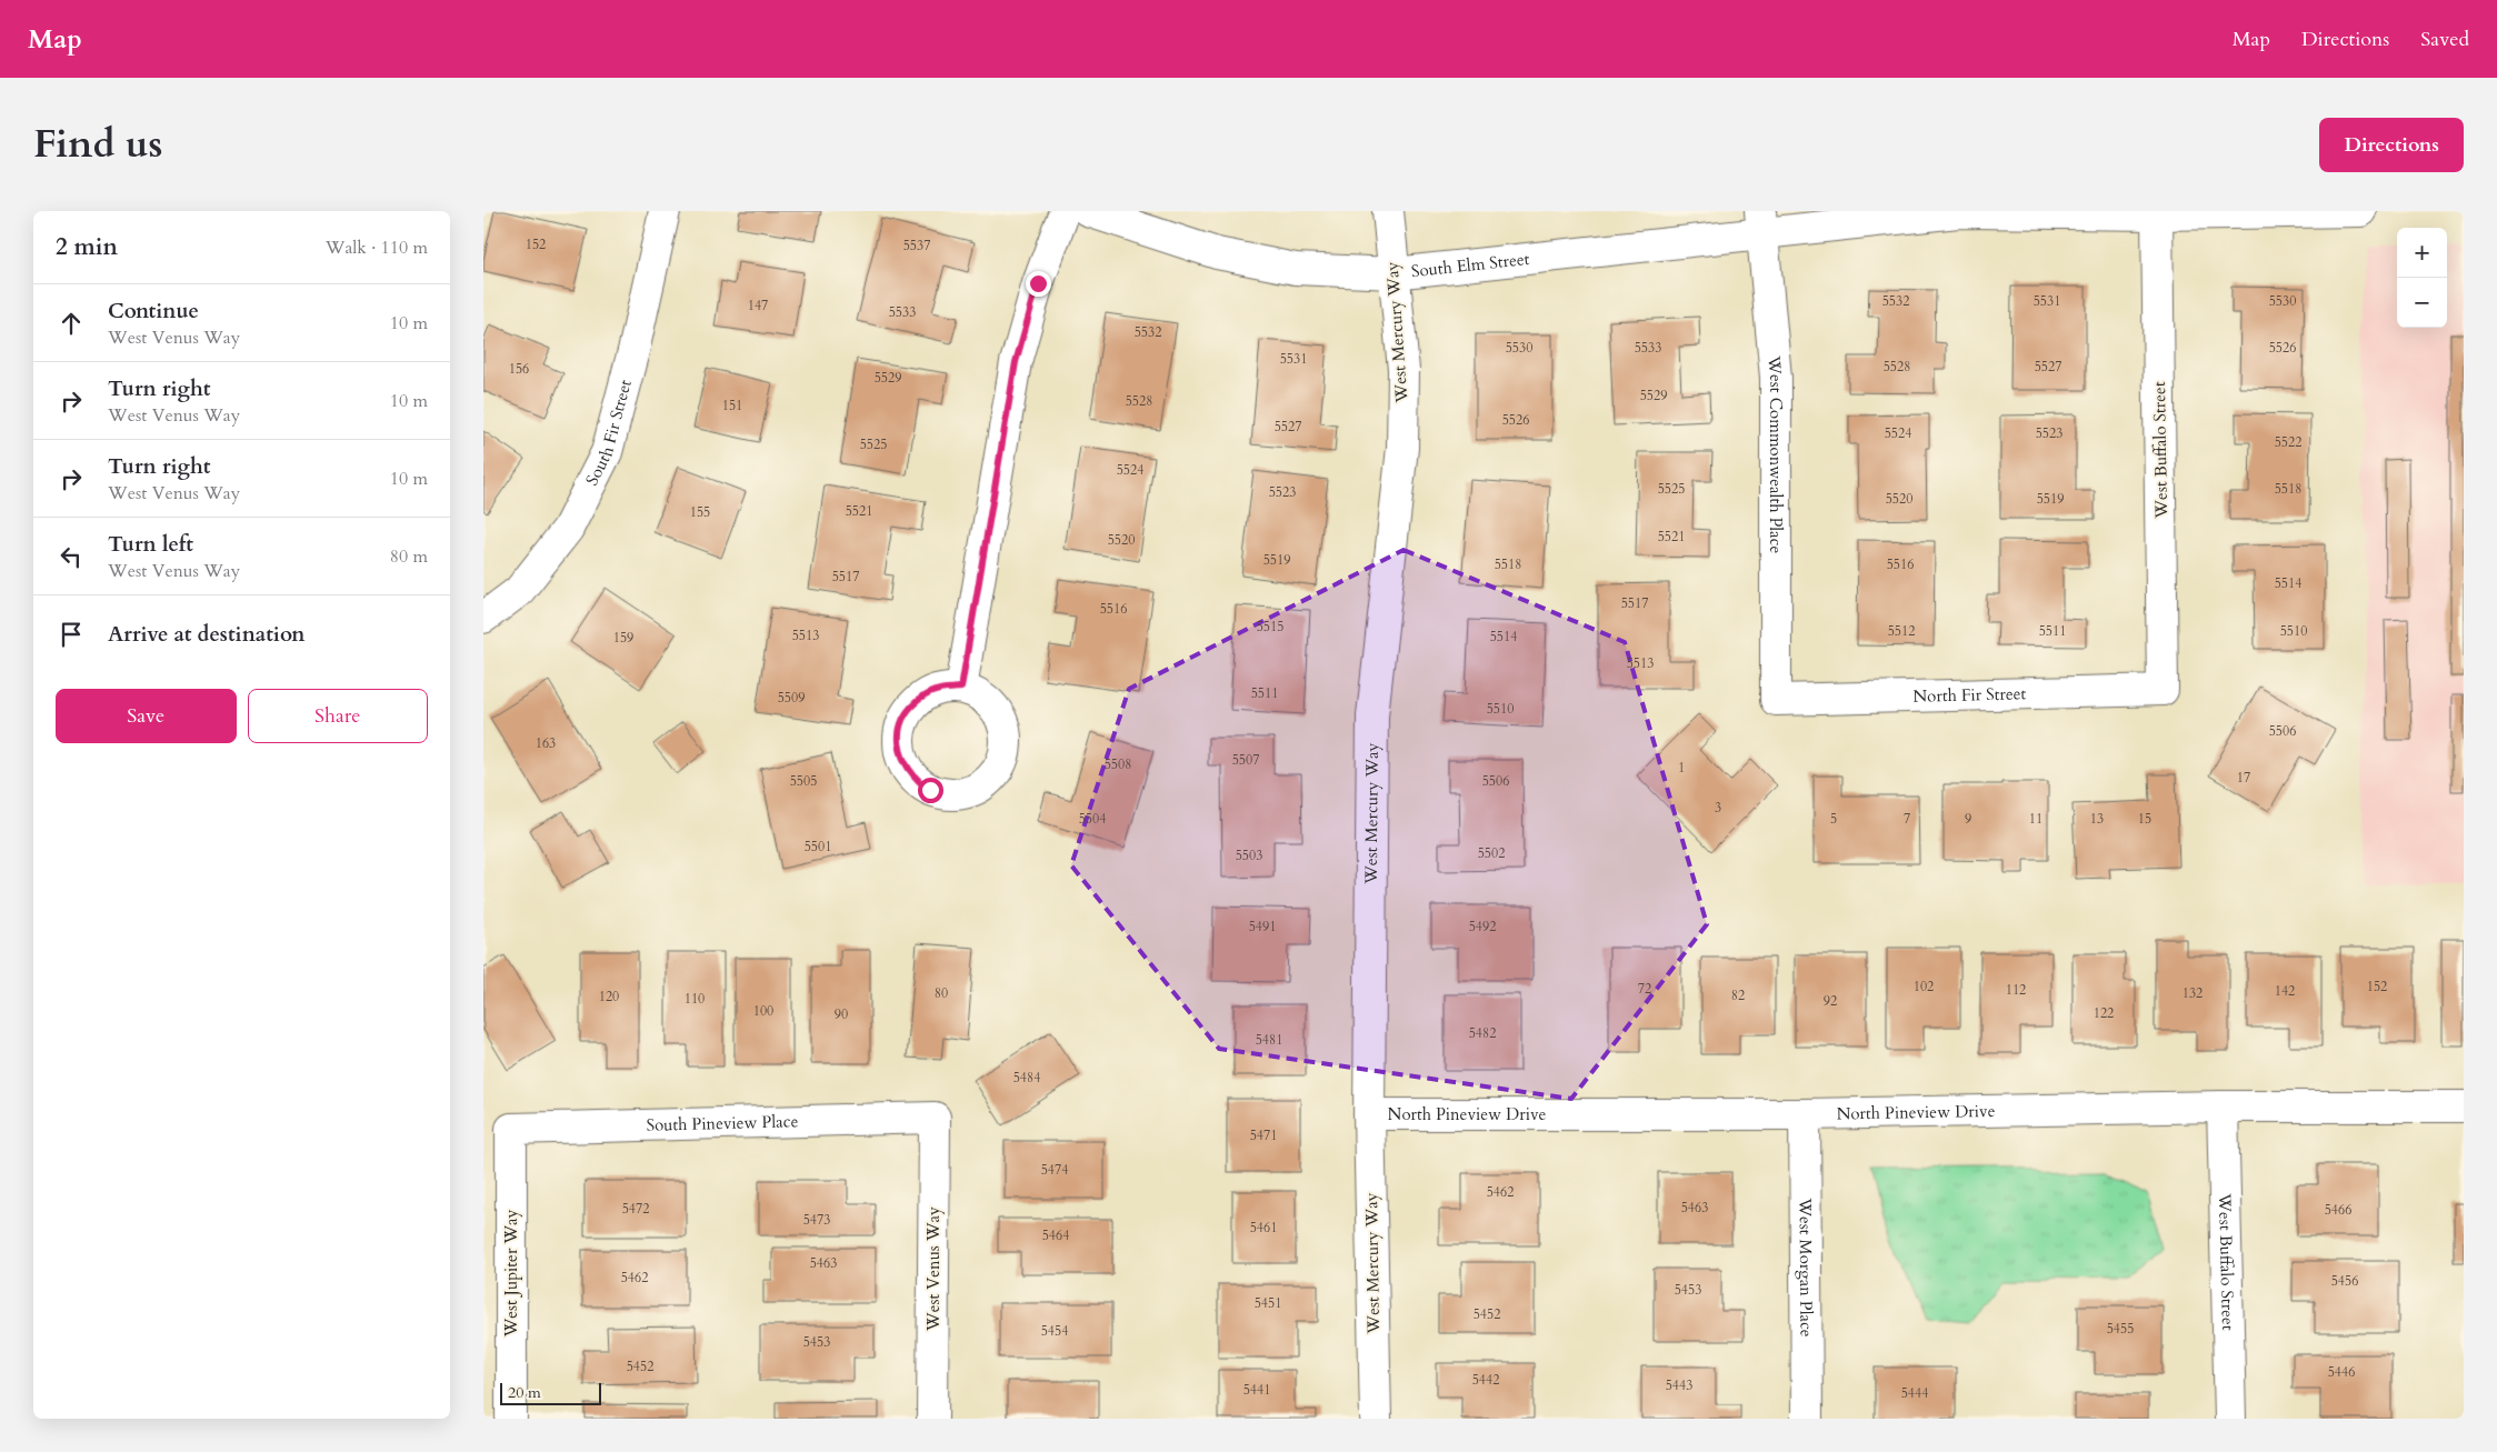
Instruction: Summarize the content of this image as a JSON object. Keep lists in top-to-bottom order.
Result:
{
  "streets": {
    "street": [
      "South Elm Street",
      "West Mercury Way",
      "South Fir Street",
      "West Buffalo Street",
      "West Commonwealth Place",
      "North Fir Street",
      "North Pineview Drive",
      "South Pineview Place",
      "West Morgan Place",
      "West Venus Way",
      "West Jupiter Way"
    ]
  },
  "crossings": [
    ["South Elm Street", "West Mercury Way"],
    ["South Elm Street", "West Buffalo Street"],
    ["South Elm Street", "West Commonwealth Place"],
    ["West Mercury Way", "North Pineview Drive"],
    ["West Buffalo Street", "North Fir Street"],
    ["West Buffalo Street", "North Pineview Drive"],
    ["West Commonwealth Place", "North Fir Street"],
    ["North Pineview Drive", "West Morgan Place"],
    ["South Pineview Place", "West Venus Way"],
    ["South Pineview Place", "West Jupiter Way"]
  ],
  "house_numbers": [
    "152",
    "5537",
    "5532",
    "5531",
    "5530",
    "147",
    "5533",
    "5532",
    "5530",
    "5533",
    "5526",
    "5531",
    "5528",
    "5527",
    "156",
    "5529",
    "5529",
    "5528",
    "151",
    "5526",
    "5527",
    "5524",
    "5523",
    "5522",
    "5525",
    "5524",
    "5525",
    "5518",
    "5523",
    "5520",
    "5519",
    "5521",
    "155",
    "5521",
    "5520",
    "5519",
    "5518",
    "5516",
    "5517",
    "5514",
    "5517",
    "5516",
    "5515",
    "5512",
    "5511",
    "5510",
    "5513",
    "5514",
    "159",
    "5513",
    "5511",
    "5509",
    "5510",
    "5506",
    "163",
    "5507",
    "5508",
    "1",
    "17",
    "5505",
    "5506",
    "3",
    "5504",
    "5",
    "7",
    "9",
    "11",
    "13",
    "15",
    "5501",
    "5502",
    "5503",
    "5491",
    "5492",
    "102",
    "152",
    "72",
    "112",
    "142",
    "80",
    "132",
    "82",
    "120",
    "110",
    "92",
    "100",
    "122",
    "90",
    "5482",
    "5481",
    "5484",
    "5471",
    "5474",
    "5462",
    "5463",
    "5472",
    "5466",
    "5473",
    "5461",
    "5464",
    "5463",
    "5462",
    "5456",
    "5453",
    "5451",
    "5452",
    "5455",
    "5454",
    "5453",
    "5452",
    "5446",
    "5442",
    "5443",
    "5441",
    "5444"
  ],
  "scale_bar": "20 m",
  "page": {
    "header": "Map",
    "nav": ["Map", "Directions", "Saved"],
    "title": "Find us",
    "buttons": [
      "Directions",
      ["Save", "Share"]
    ],
    "heading": ["2 min", "Walk · 110 m"],
    "map_buttons": ["+", "−"],
    "list": [
      ["Continue", "West Venus Way", "10 m"],
      ["Turn right", "West Venus Way", "10 m"],
      ["Turn right", "West Venus Way", "10 m"],
      ["Turn left", "West Venus Way", "80 m"],
      "Arrive at destination"
    ],
    "scale": "20 m"
  }
}
